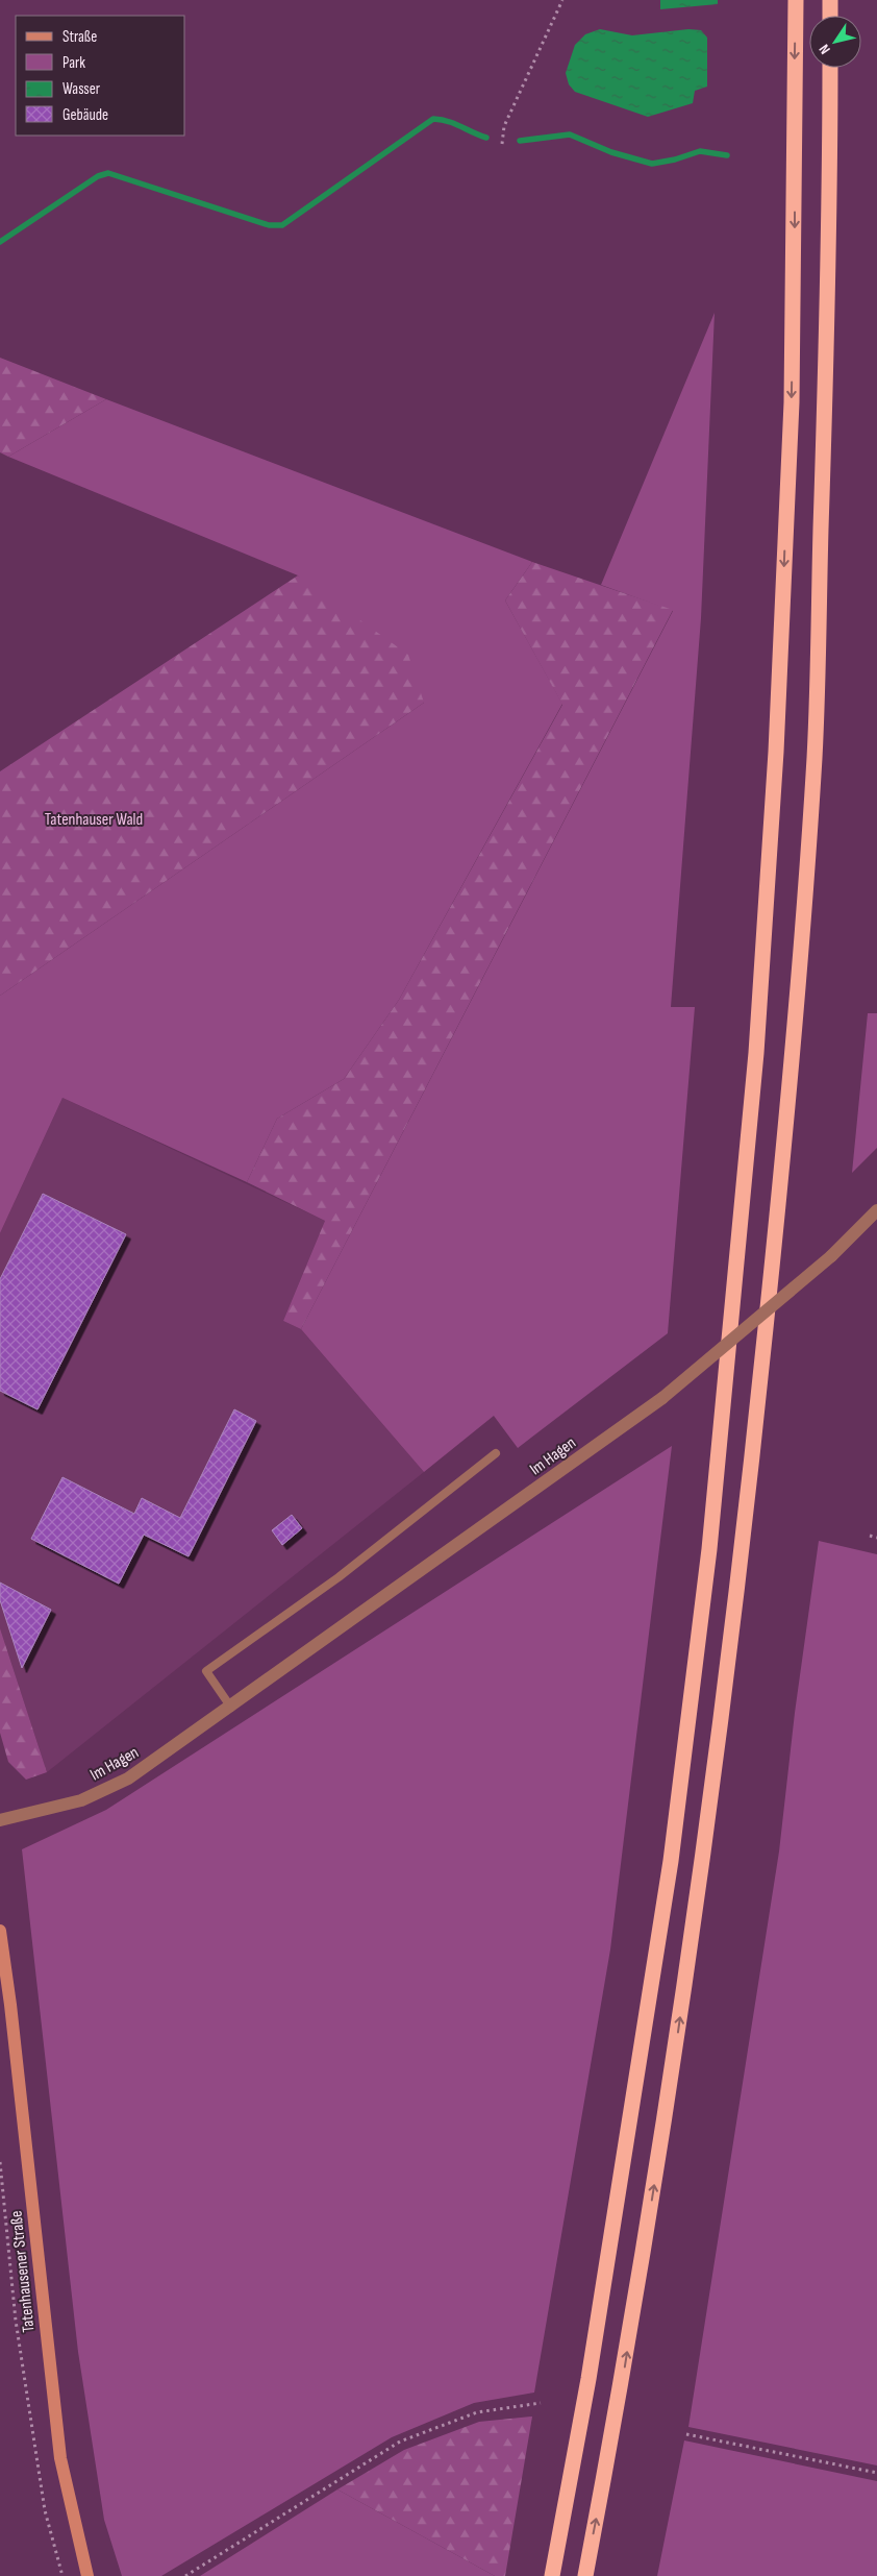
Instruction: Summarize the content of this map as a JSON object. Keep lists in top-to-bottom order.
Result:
{
  "streets": {
    "street": ["Im Hagen", "Tatenhausener Straße"]
  },
  "parks": ["Tatenhauser Wald"],
  "legend": [
    "Straße",
    "Park",
    "Wasser",
    "Gebäude"
  ],
  "north": "bottom left"
}
